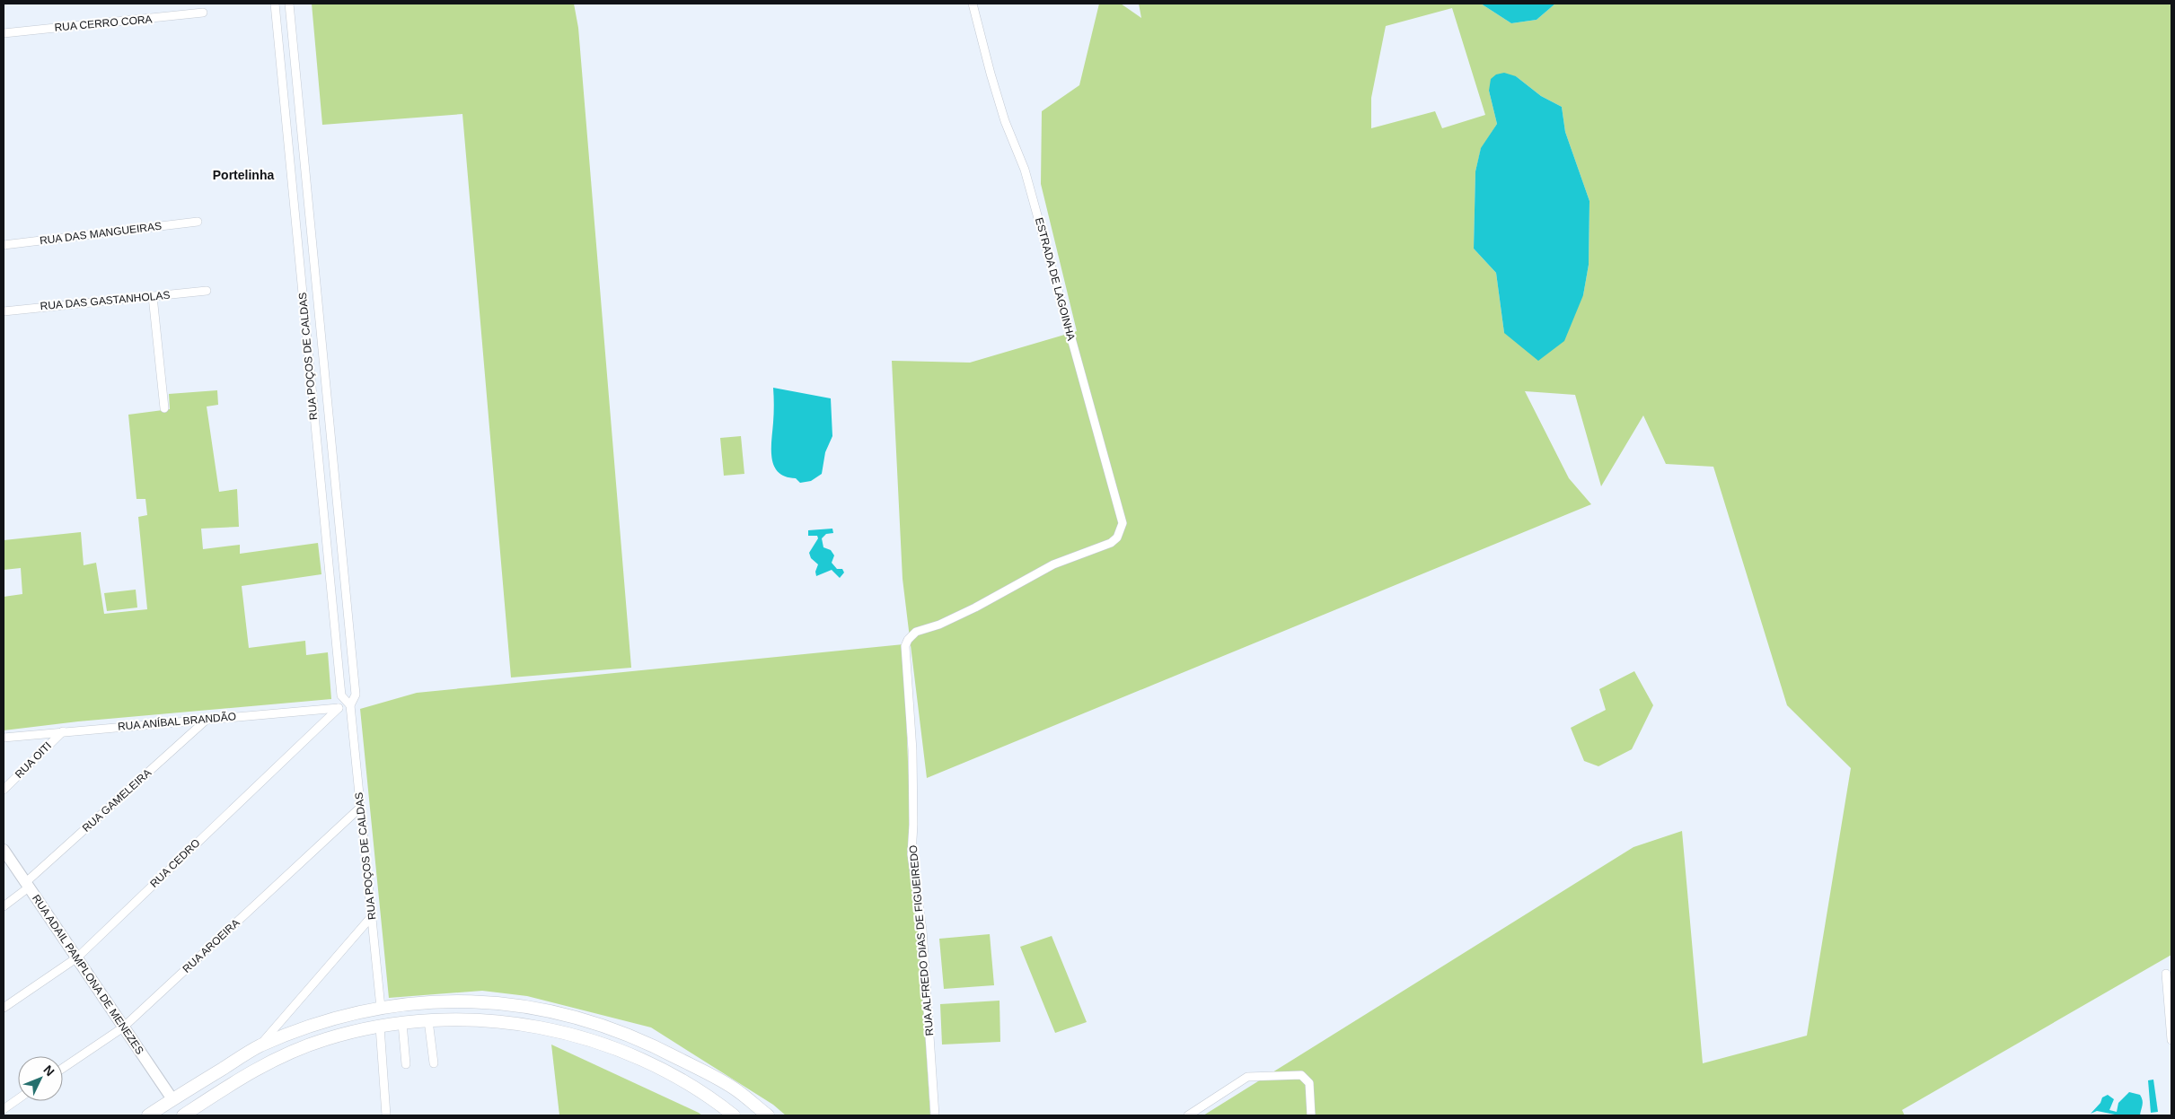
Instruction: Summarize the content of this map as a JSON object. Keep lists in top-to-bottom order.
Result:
{
  "streets": {
    "main road": ["RUA ADAIL PAMPLONA DE MENEZES"],
    "street": [
      "RUA CERRO CORA",
      "RUA DAS MANGUEIRAS",
      "ESTRADA DE LAGOINHA",
      "RUA DAS GASTANHOLAS",
      "RUA POÇOS DE CALDAS",
      "RUA ANÍBAL BRANDÃO",
      "RUA OITI",
      "RUA GAMELEIRA",
      "RUA CEDRO",
      "RUA ALFREDO DIAS DE FIGUEIREDO",
      "RUA AROEIRA"
    ]
  },
  "crossings": [
    ["ESTRADA DE LAGOINHA", "RUA ALFREDO DIAS DE FIGUEIREDO"],
    ["RUA POÇOS DE CALDAS", "RUA ANÍBAL BRANDÃO"],
    ["RUA POÇOS DE CALDAS", "RUA AROEIRA"],
    ["RUA ANÍBAL BRANDÃO", "RUA OITI"],
    ["RUA ANÍBAL BRANDÃO", "RUA GAMELEIRA"],
    ["RUA ANÍBAL BRANDÃO", "RUA CEDRO"],
    ["RUA GAMELEIRA", "RUA ADAIL PAMPLONA DE MENEZES"],
    ["RUA CEDRO", "RUA ADAIL PAMPLONA DE MENEZES"],
    ["RUA AROEIRA", "RUA ADAIL PAMPLONA DE MENEZES"]
  ],
  "districts": ["Portelinha"],
  "north": "top right"
}
